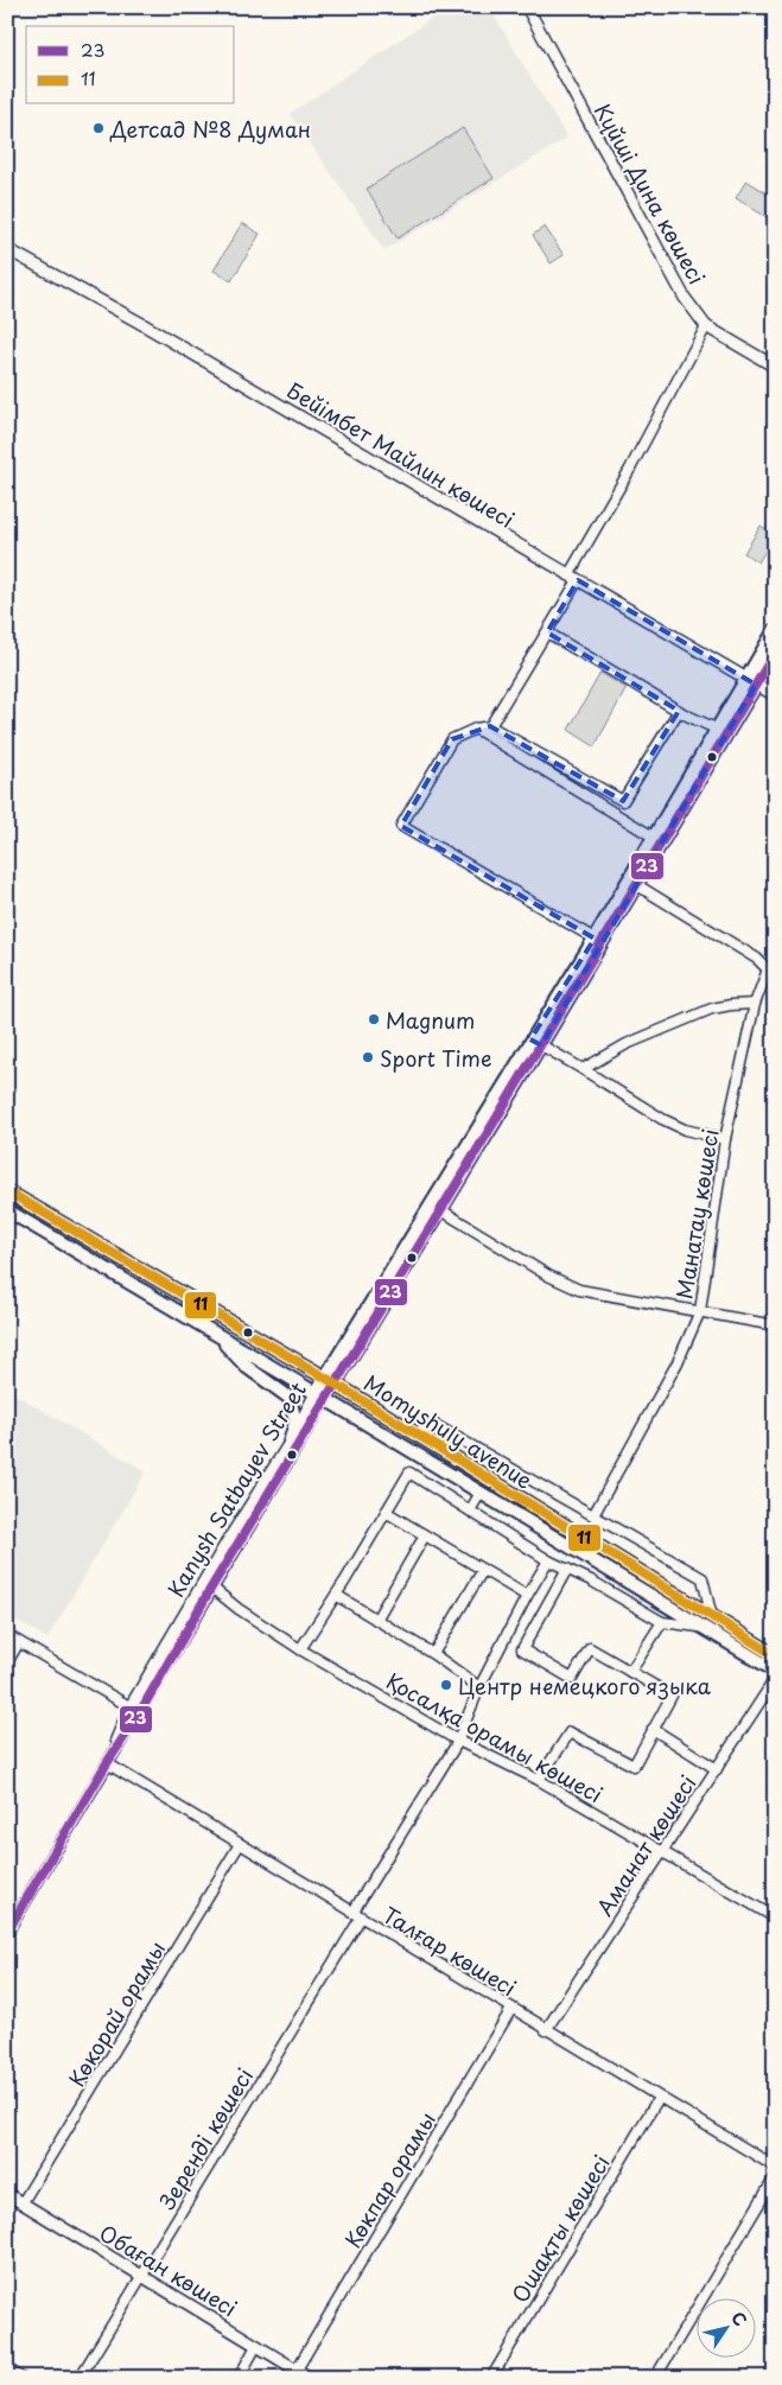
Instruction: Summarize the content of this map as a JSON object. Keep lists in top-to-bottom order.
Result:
{
  "streets": {
    "main road": ["Momyshuly avenue", "Kanysh Satbayev Street"],
    "street": [
      "Күйші Дина көшесі",
      "Бейімбет Майлин көшесі",
      "Манатау көшесі",
      "Қосалқа орамы көшесі",
      "Аманат көшесі",
      "Талғар көшесі",
      "Көкорай орамы",
      "Зеренді көшесі",
      "Көкпар орамы",
      "Ошақты көшесі",
      "Обаған көшесі"
    ]
  },
  "crossings": [
    ["Бейімбет Майлин көшесі", "Kanysh Satbayev Street"],
    ["Momyshuly avenue", "Kanysh Satbayev Street"],
    ["Kanysh Satbayev Street", "Қосалқа орамы көшесі"],
    ["Kanysh Satbayev Street", "Талғар көшесі"],
    ["Қосалқа орамы көшесі", "Аманат көшесі"],
    ["Қосалқа орамы көшесі", "Зеренді көшесі"],
    ["Аманат көшесі", "Талғар көшесі"],
    ["Талғар көшесі", "Көкорай орамы"],
    ["Талғар көшесі", "Зеренді көшесі"],
    ["Талғар көшесі", "Көкпар орамы"],
    ["Талғар көшесі", "Ошақты көшесі"],
    ["Көкорай орамы", "Обаған көшесі"],
    ["Зеренді көшесі", "Обаған көшесі"],
    ["Көкпар орамы", "Обаған көшесі"]
  ],
  "places": [
    "Детсад №8 Думан",
    "Magnum",
    "Sport Time",
    "Центр немецкого языка"
  ],
  "lines": ["transit line 23", "transit line 11"],
  "legend": ["23", "11"],
  "north": "top right"
}
